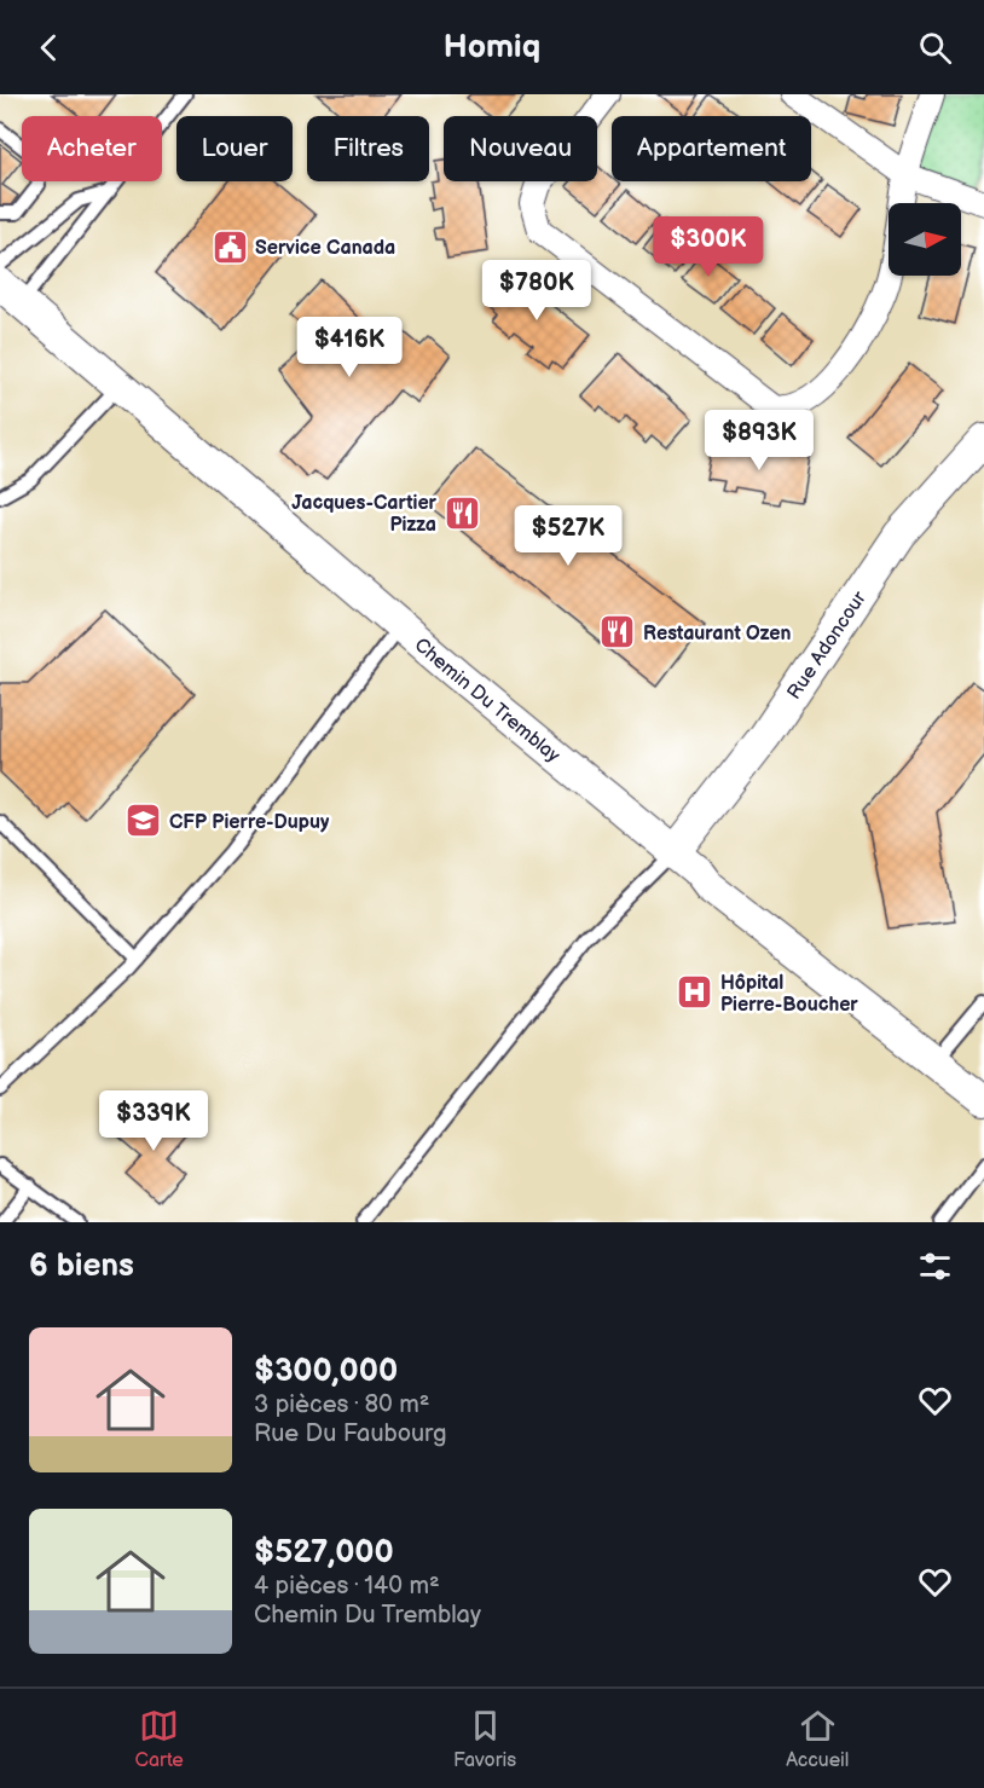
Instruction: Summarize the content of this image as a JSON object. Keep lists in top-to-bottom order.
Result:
{
  "streets": {
    "street": ["Rue Adoncour", "Chemin Du Tremblay"]
  },
  "crossings": [
    ["Rue Adoncour", "Chemin Du Tremblay"]
  ],
  "places": {
    "public building": ["Service Canada"],
    "restaurant": ["Jacques-Cartier Pizza", "Restaurant Ozen"],
    "school or university": ["CFP Pierre-Dupuy"],
    "hospital": ["Hôpital Pierre-Boucher"]
  },
  "north": "right",
  "page": {
    "header": "Homiq",
    "chip": [
      "Acheter",
      "Louer",
      "Filtres",
      "Nouveau",
      "Appartement"
    ],
    "price": [
      "$300K",
      "$780K",
      "$416K",
      "$893K",
      "$527K",
      "$339K"
    ],
    "heading": "6 biens",
    "list": [
      {
        "name": "$300,000",
        "note": "3 pièces · 80 m² · Rue Du Faubourg"
      },
      {
        "name": "$527,000",
        "note": "4 pièces · 140 m² · Chemin Du Tremblay"
      }
    ],
    "tabs": ["Carte", "Favoris", "Accueil"]
  }
}
